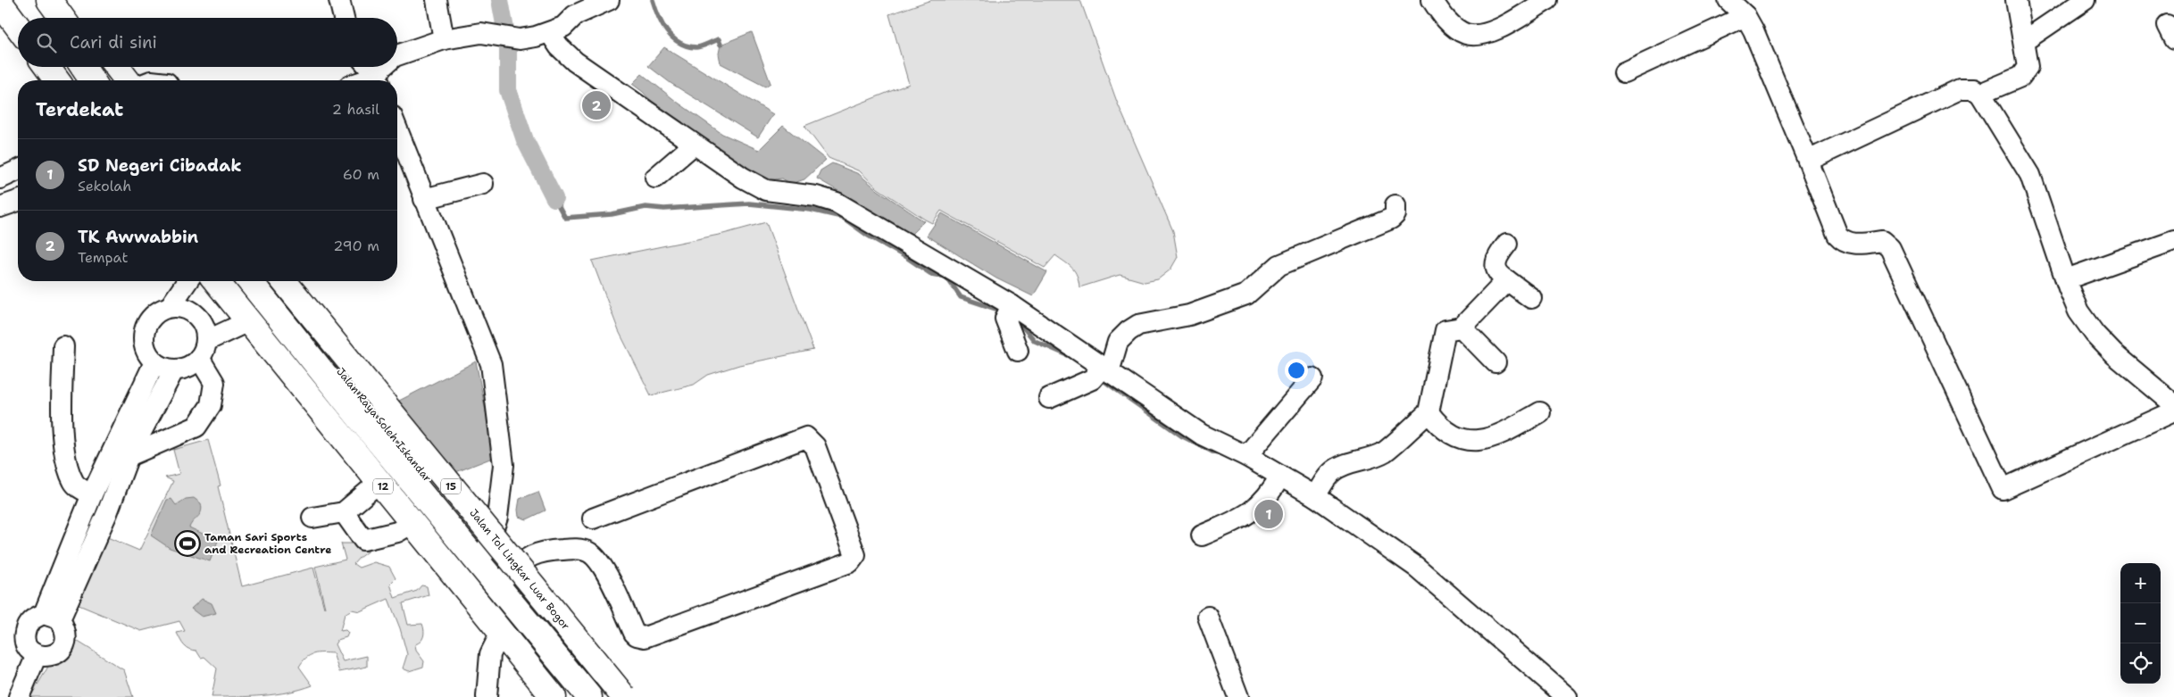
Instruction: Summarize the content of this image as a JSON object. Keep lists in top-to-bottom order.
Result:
{
  "streets": {
    "highway": [
      "Jalan Raya Soleh Iskandar",
      "12",
      "15",
      "Jalan Tol Lingkar Luar Bogor"
    ]
  },
  "places": {
    "sports": ["Taman Sari Sports and Recreation Centre"]
  },
  "page": {
    "search": "Cari di sini",
    "heading": ["Terdekat", "2 hasil"],
    "pins": ["2", "1"],
    "list": [
      {
        "mark": "1",
        "name": "SD Negeri Cibadak",
        "note": "Sekolah",
        "value": "60 m"
      },
      {
        "mark": "2",
        "name": "TK Awwabbin",
        "note": "Tempat",
        "value": "290 m"
      }
    ],
    "map_buttons": ["+", "−"]
  }
}
